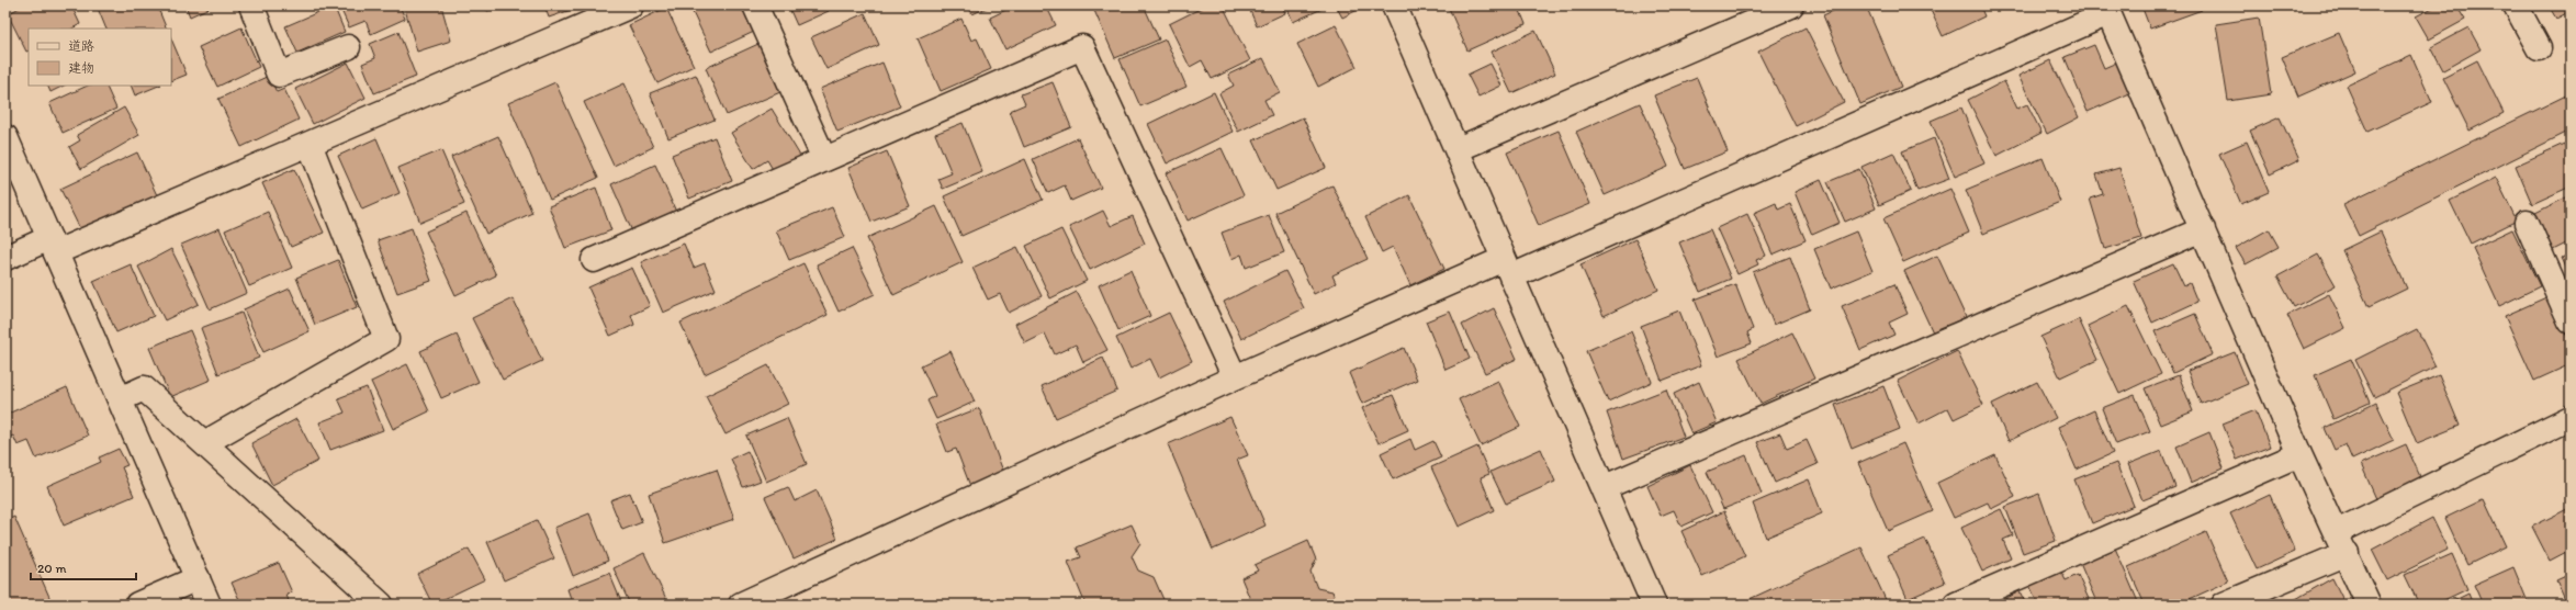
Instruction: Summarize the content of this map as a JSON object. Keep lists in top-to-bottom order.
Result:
{
  "legend": ["道路", "建物"],
  "scale_bar": "20 m"
}
